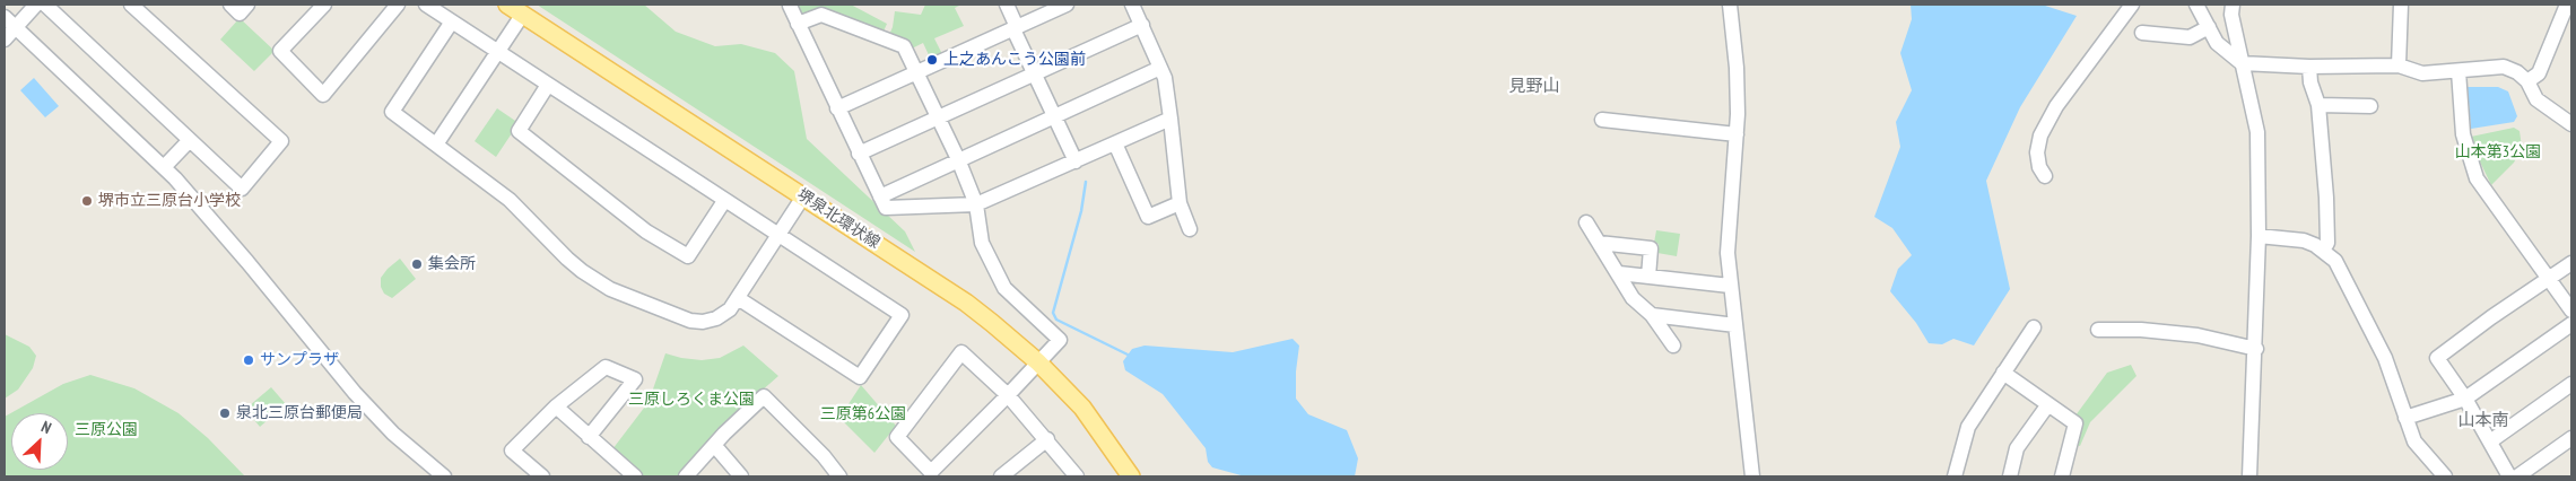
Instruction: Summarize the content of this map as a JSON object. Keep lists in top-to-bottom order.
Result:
{
  "streets": {
    "main road": ["堺泉北環状線"]
  },
  "districts": ["見野山", "山本南"],
  "parks": [
    "山本第3公園",
    "三原しろくま公園",
    "三原第6公園",
    "三原公園"
  ],
  "places": [
    "上之あんこう公園前",
    "堺市立三原台小学校",
    "集会所",
    "サンプラザ",
    "泉北三原台郵便局"
  ],
  "north": "top right"
}
